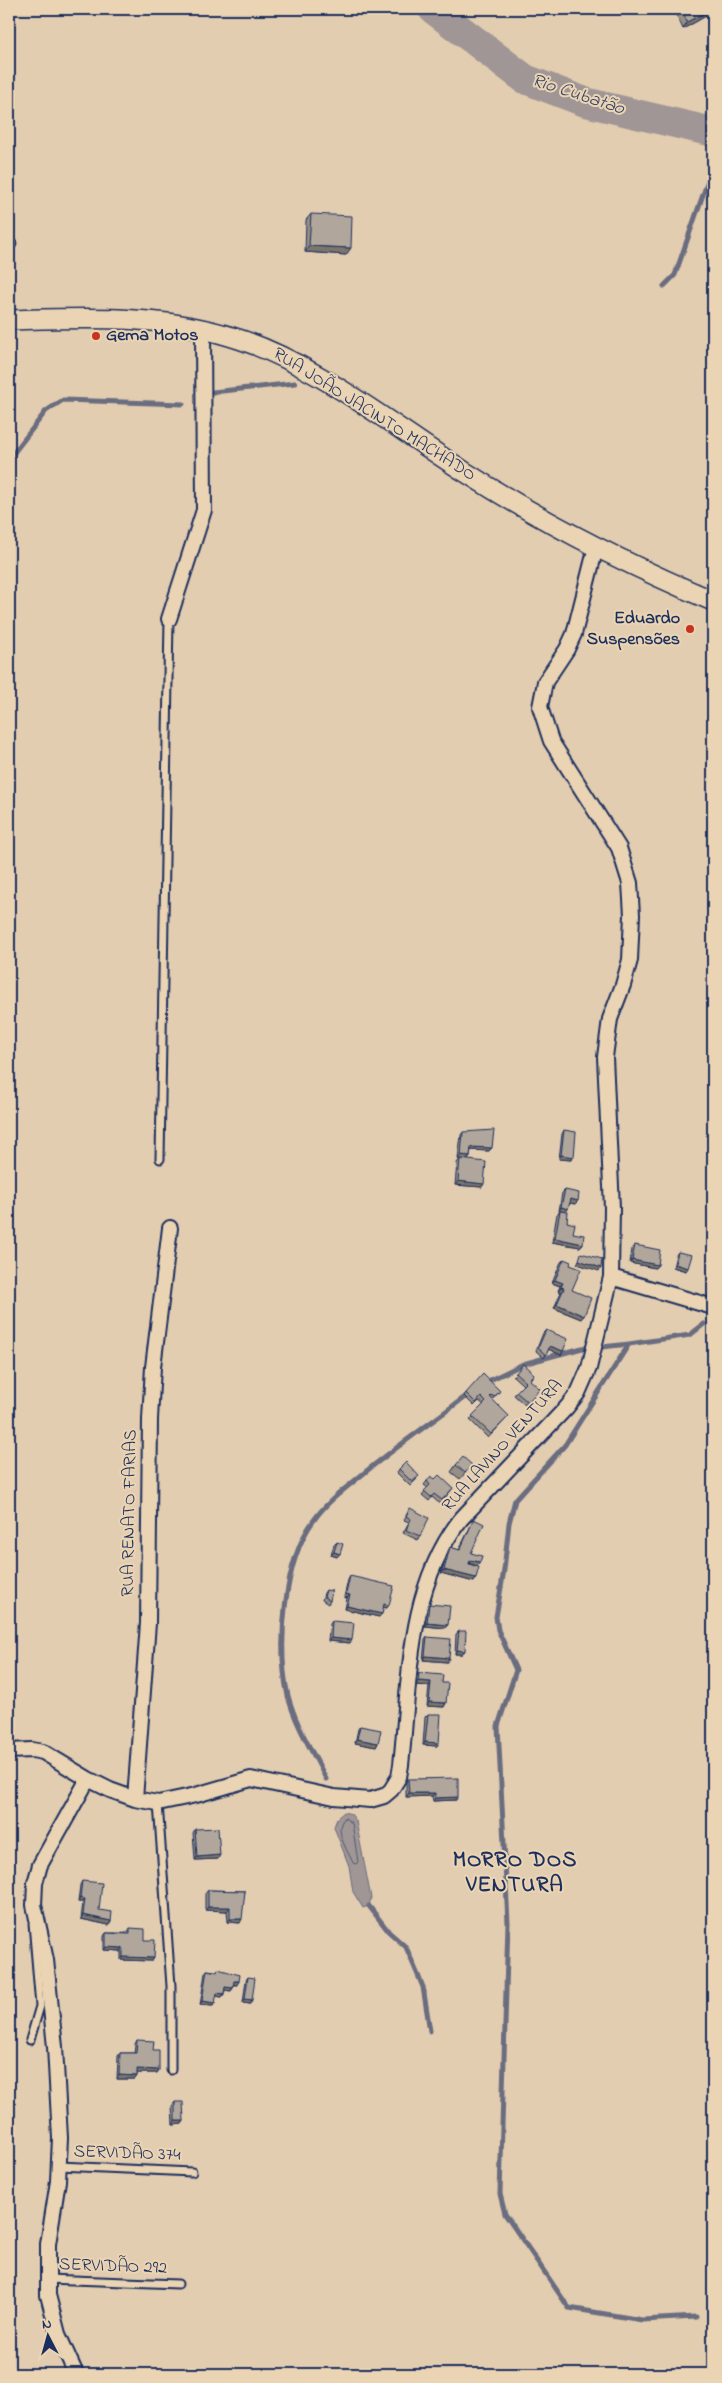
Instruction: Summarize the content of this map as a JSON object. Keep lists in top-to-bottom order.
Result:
{
  "streets": {
    "main road": ["RUA JOÃO JACINTO MACHADO"],
    "street": ["RUA LAVINO VENTURA", "RUA RENATO FARIAS"],
    "lane": ["SERVIDÃO 374", "SERVIDÃO 292"]
  },
  "crossings": [
    ["RUA JOÃO JACINTO MACHADO", "RUA LAVINO VENTURA"],
    ["RUA LAVINO VENTURA", "RUA RENATO FARIAS"]
  ],
  "districts": ["MORRO DOS VENTURA"],
  "water": ["Rio Cubatão"],
  "places": ["Gema Motos", "Eduardo Suspensões"],
  "north": "top"
}
